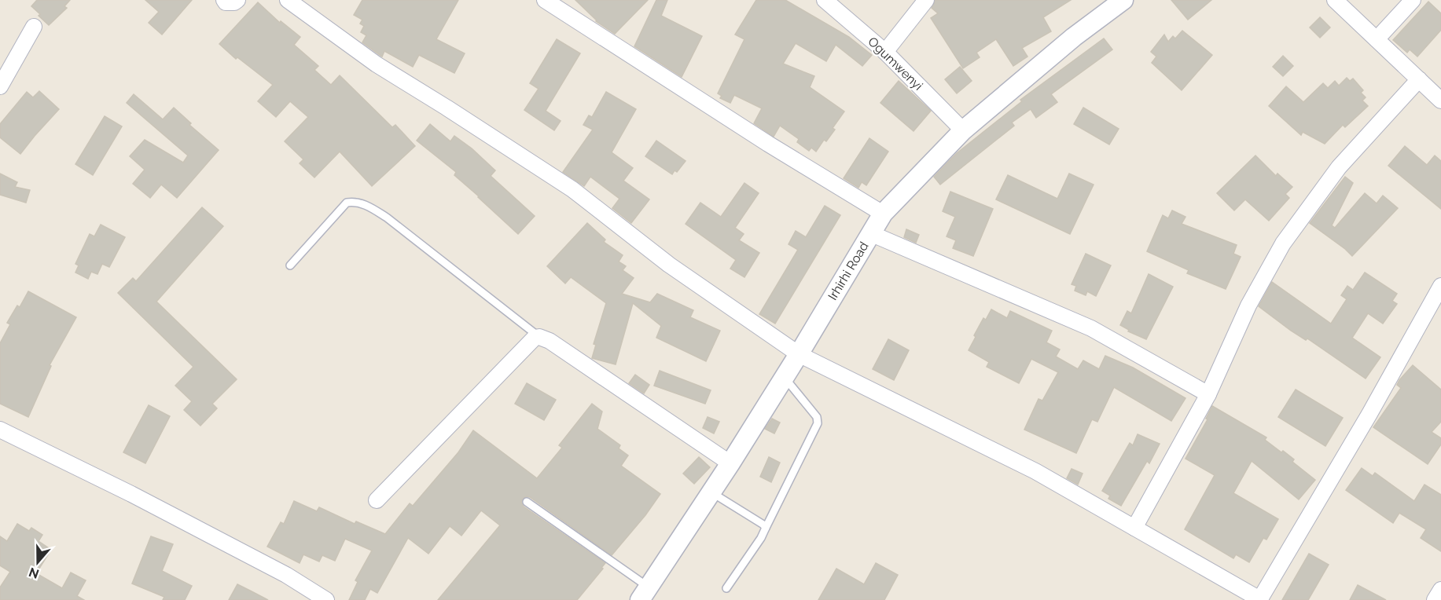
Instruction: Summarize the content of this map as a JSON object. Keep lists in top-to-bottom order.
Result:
{
  "streets": {
    "street": ["Ogumwenyi", "Irhirhi Road"]
  },
  "crossings": [
    ["Ogumwenyi", "Irhirhi Road"]
  ],
  "north": "bottom"
}
